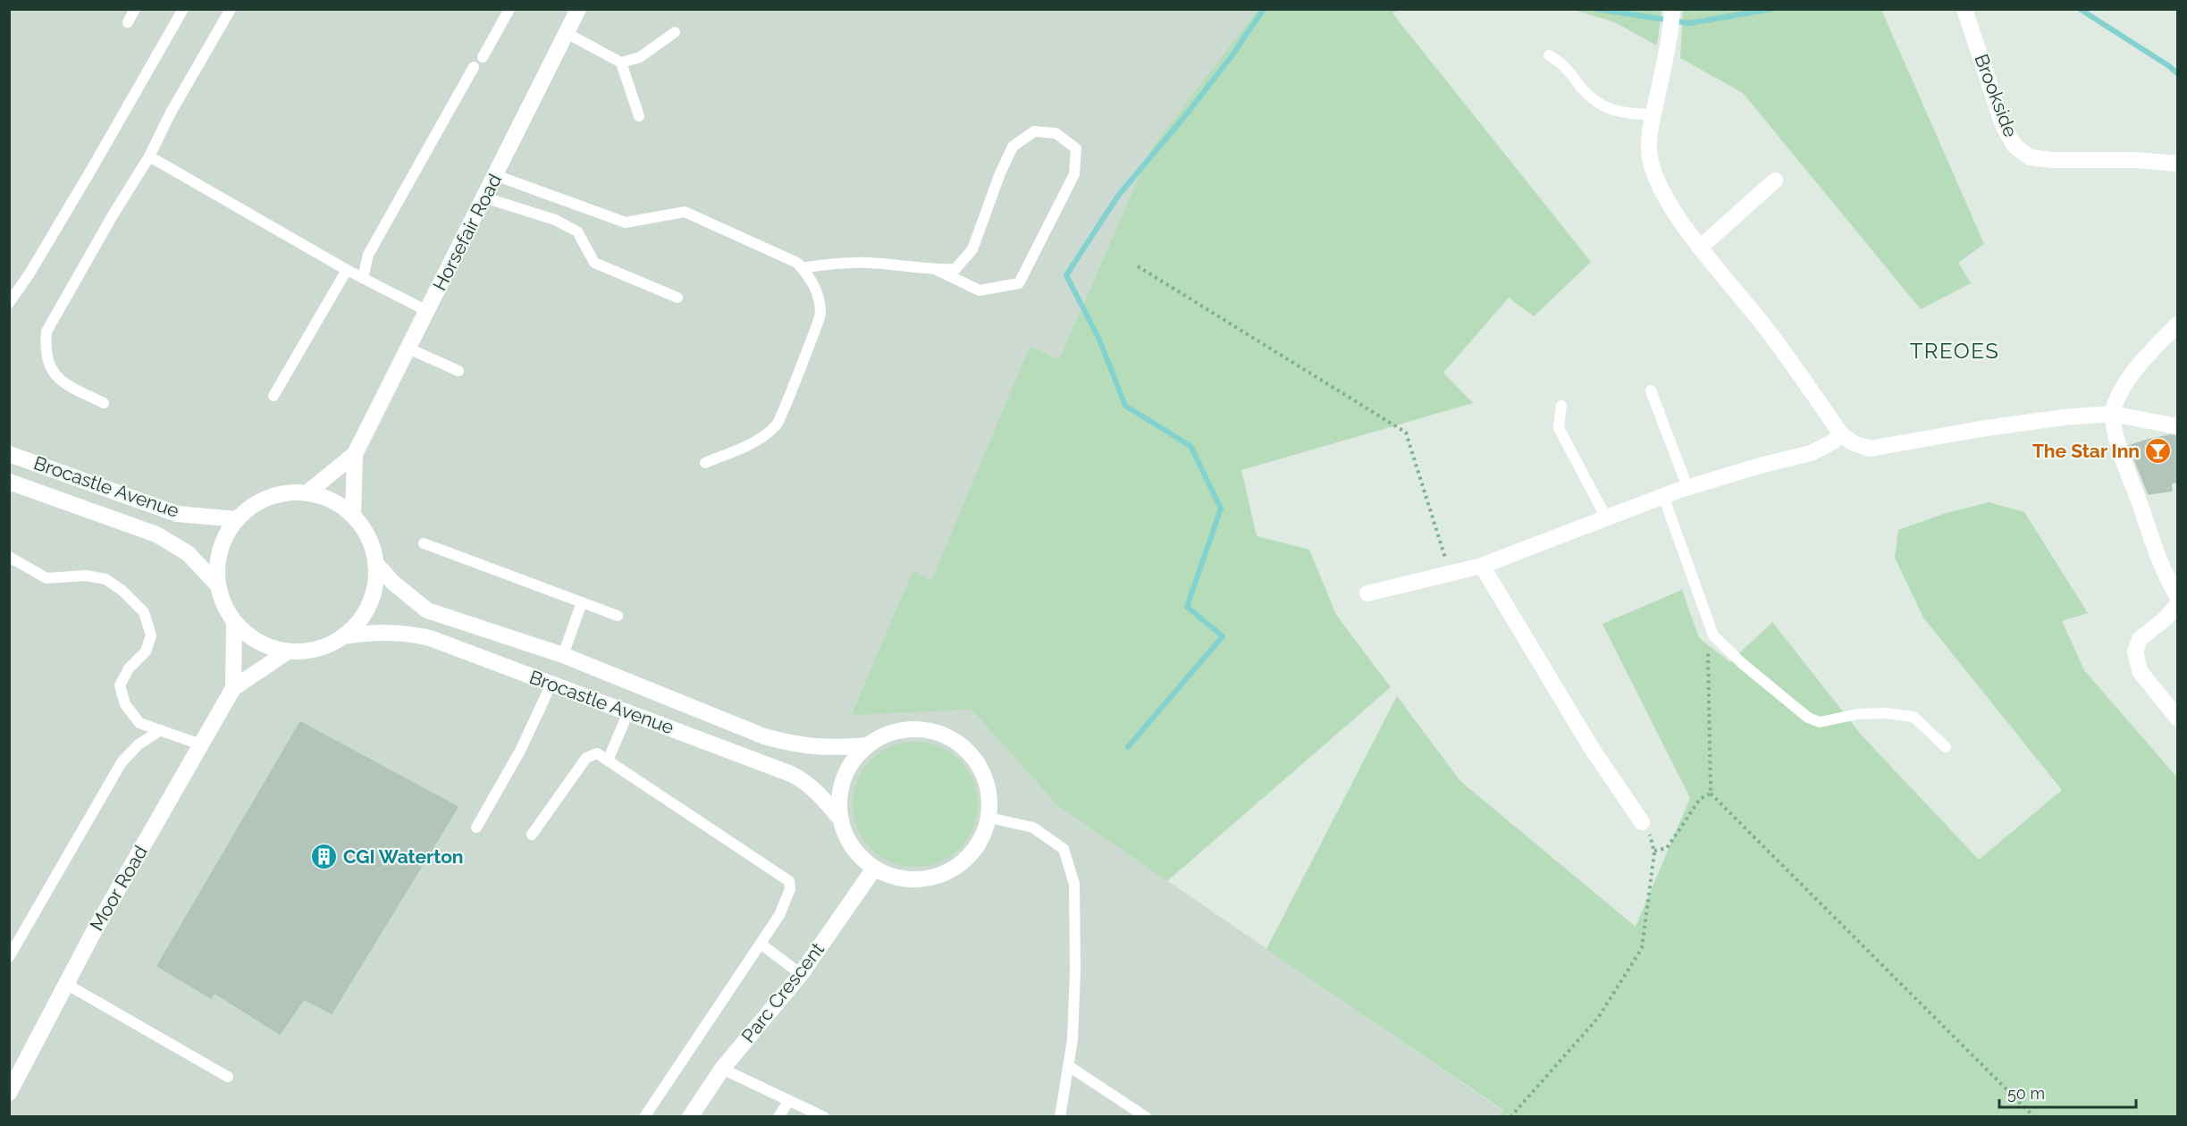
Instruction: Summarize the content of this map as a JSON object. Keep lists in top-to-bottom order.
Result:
{
  "streets": {
    "street": [
      "Brookside",
      "Horsefair Road",
      "Brocastle Avenue",
      "Moor Road",
      "Parc Crescent"
    ]
  },
  "crossings": [
    ["Horsefair Road", "Brocastle Avenue"],
    ["Horsefair Road", "Moor Road"],
    ["Brocastle Avenue", "Moor Road"],
    ["Brocastle Avenue", "Parc Crescent"]
  ],
  "districts": ["TREOES"],
  "places": {
    "bar": ["The Star Inn"],
    "building": ["CGI Waterton"]
  },
  "scale_bar": "50 m"
}
